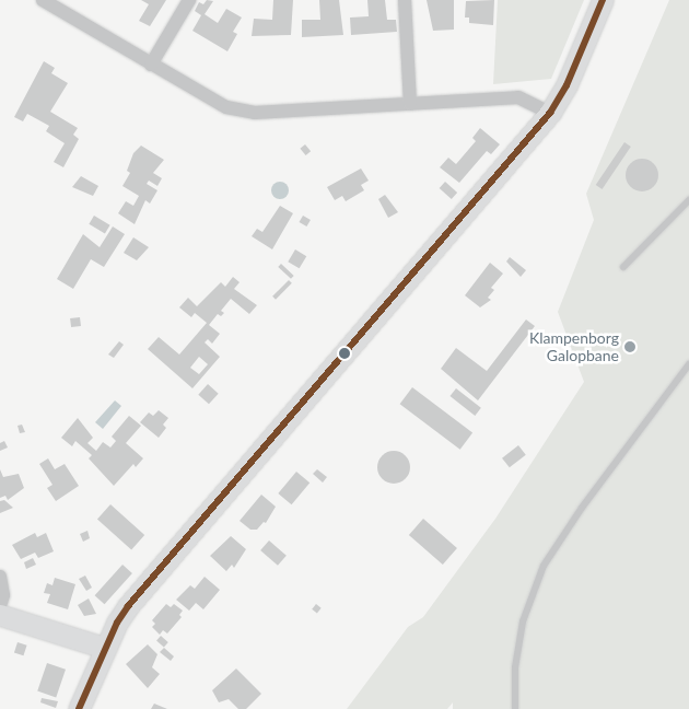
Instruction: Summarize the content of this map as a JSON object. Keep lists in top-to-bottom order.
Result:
{
  "places": ["Klampenborg Galopbane"]
}
